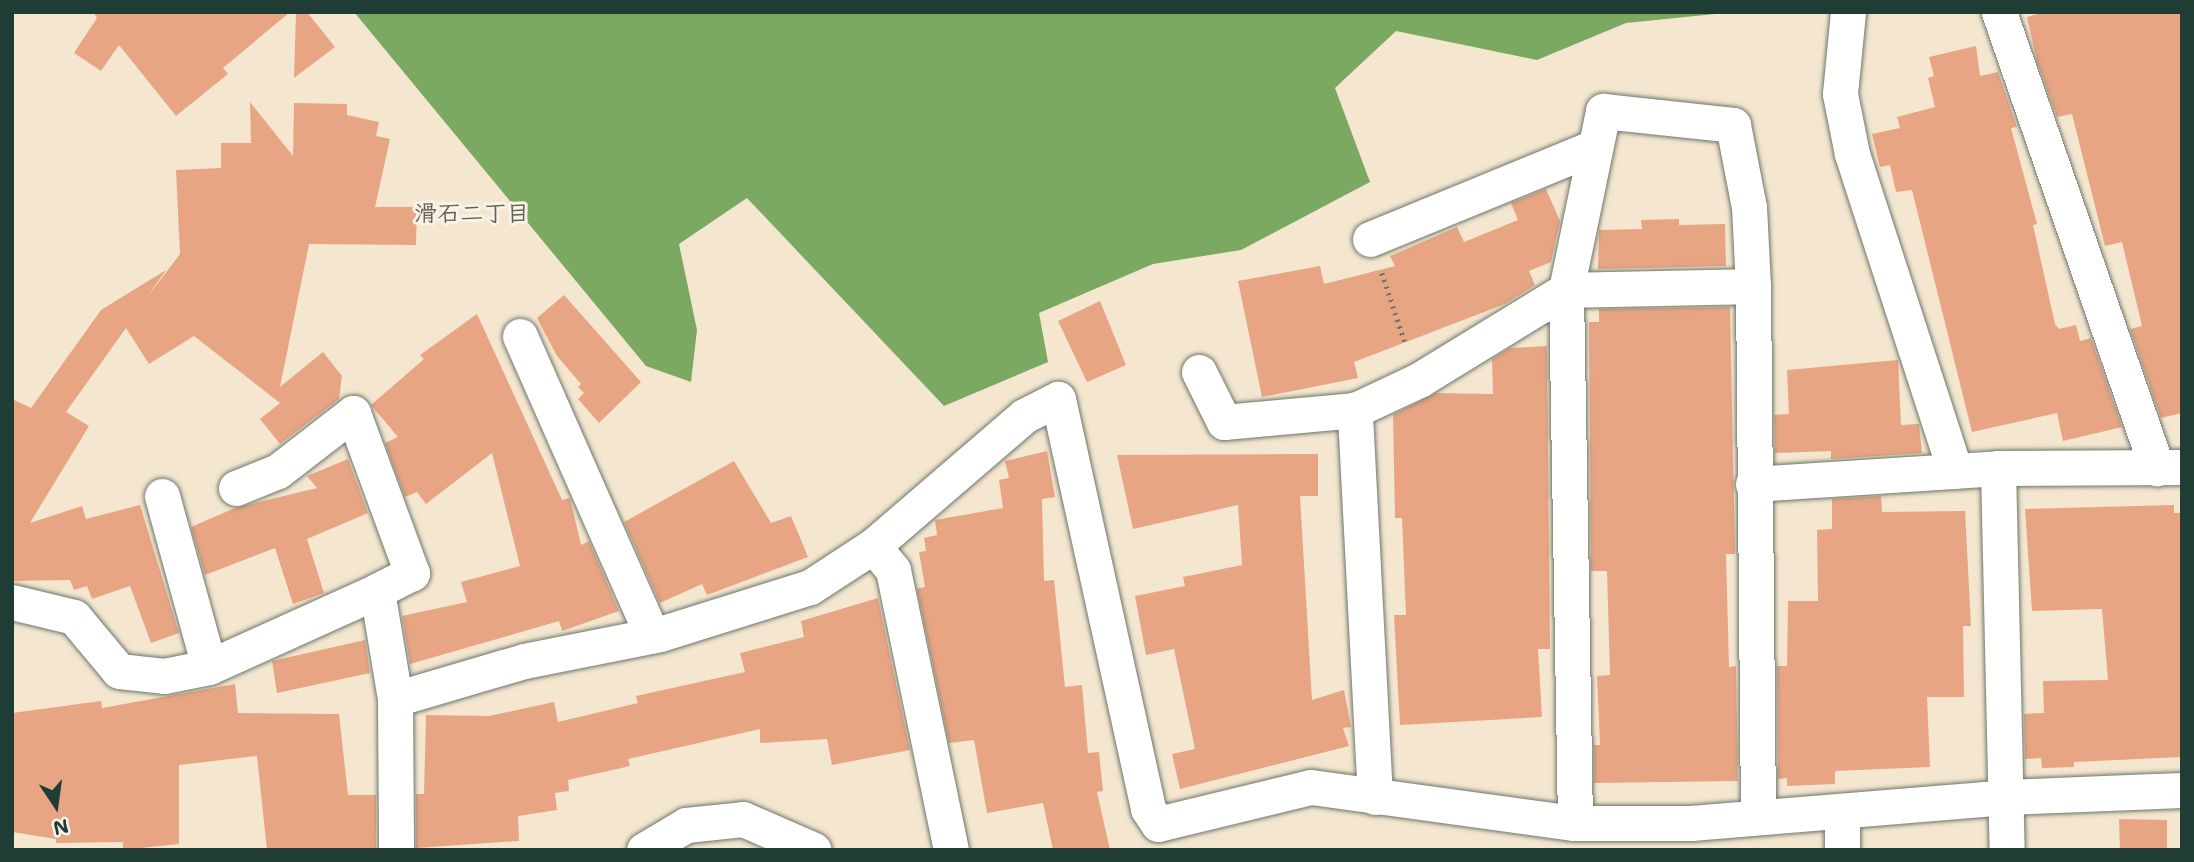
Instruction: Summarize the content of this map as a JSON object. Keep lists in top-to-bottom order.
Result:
{
  "districts": ["滑石二丁目"],
  "north": "bottom"
}
